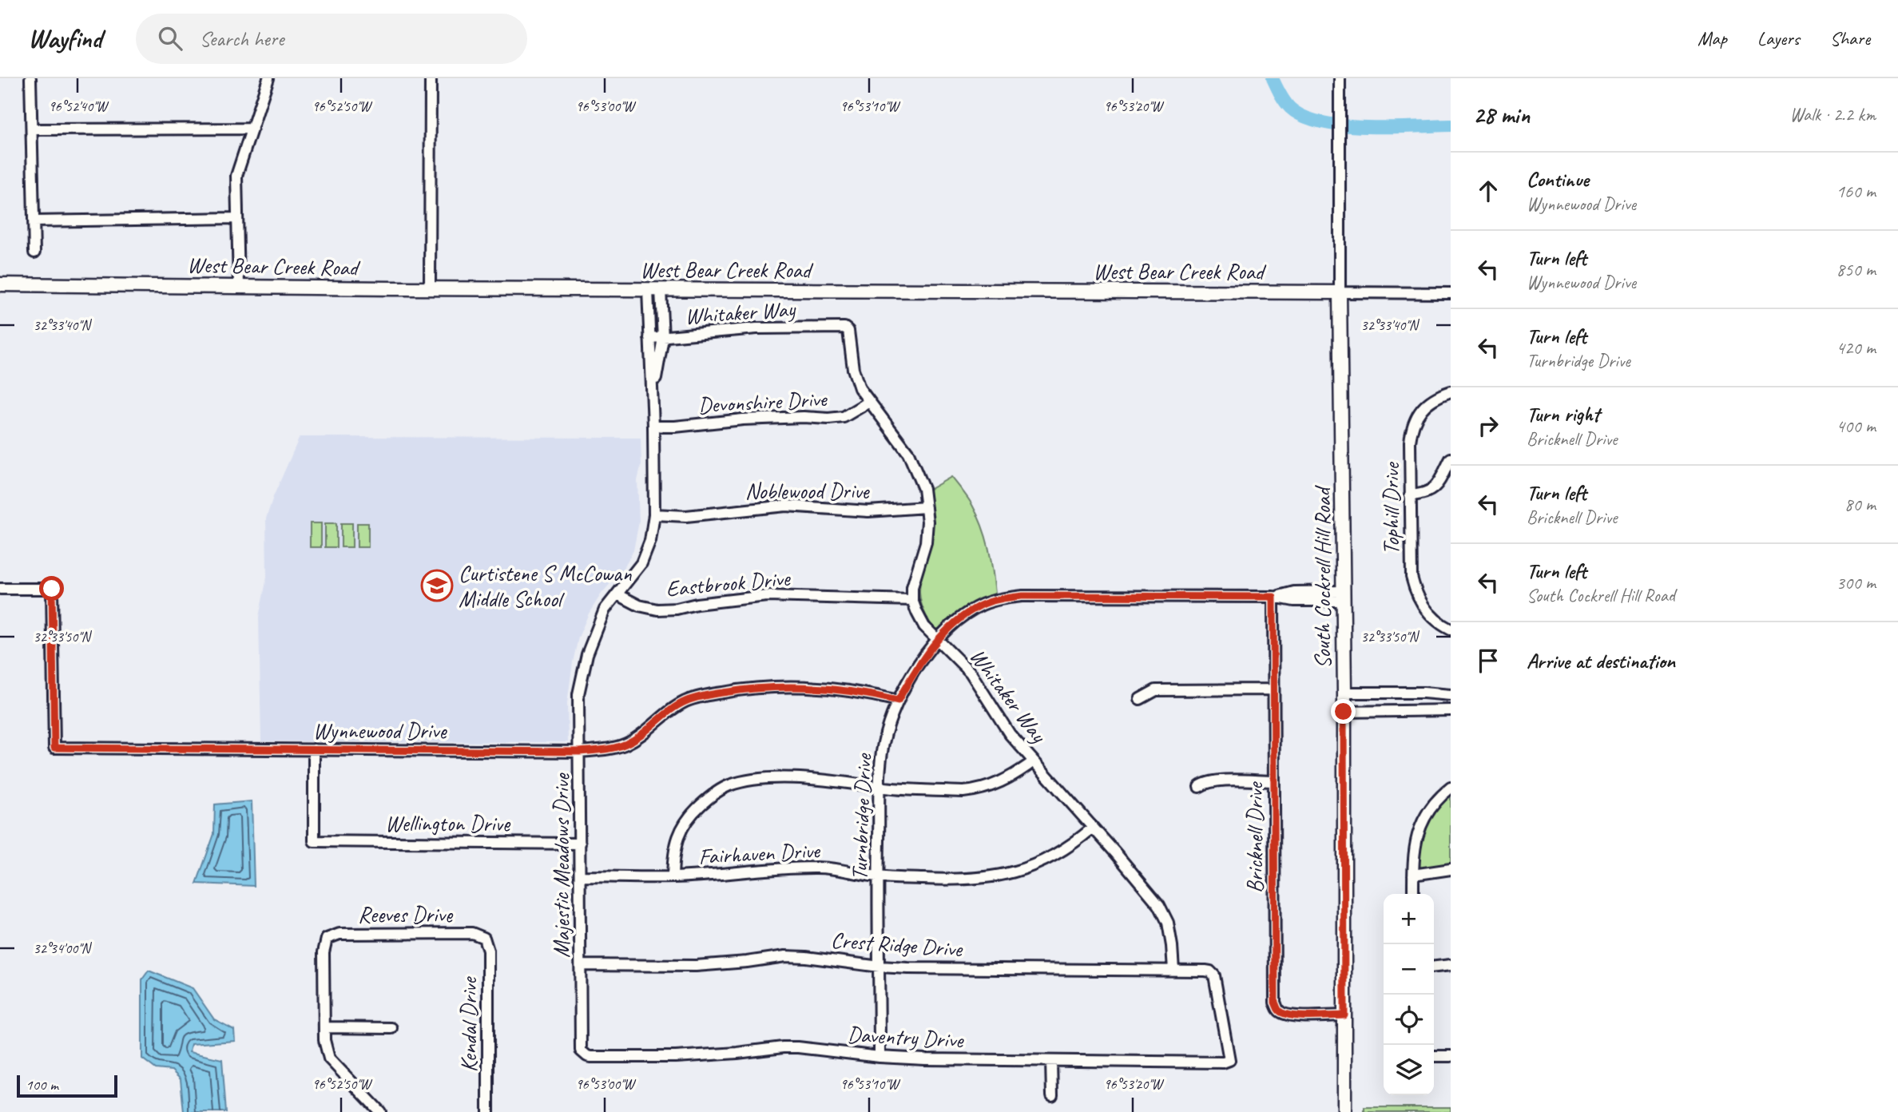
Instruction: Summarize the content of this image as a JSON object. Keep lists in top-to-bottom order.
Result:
{
  "streets": {
    "main road": ["West Bear Creek Road", "South Cockrell Hill Road"],
    "street": [
      "Whitaker Way",
      "Devonshire Drive",
      "Noblewood Drive",
      "Tophill Drive",
      "Eastbrook Drive",
      "Wynnewood Drive",
      "Turnbridge Drive",
      "Wellington Drive",
      "Bricknell Drive",
      "Fairhaven Drive",
      "Majestic Meadows Drive",
      "Reeves Drive",
      "Crest Ridge Drive",
      "Kendal Drive",
      "Daventry Drive"
    ]
  },
  "crossings": [
    ["West Bear Creek Road", "South Cockrell Hill Road"],
    ["West Bear Creek Road", "Majestic Meadows Drive"],
    ["Whitaker Way", "Devonshire Drive"],
    ["Whitaker Way", "Noblewood Drive"],
    ["Whitaker Way", "Eastbrook Drive"],
    ["Whitaker Way", "Turnbridge Drive"],
    ["Whitaker Way", "Fairhaven Drive"],
    ["Whitaker Way", "Majestic Meadows Drive"],
    ["Whitaker Way", "Crest Ridge Drive"],
    ["Devonshire Drive", "Majestic Meadows Drive"],
    ["Noblewood Drive", "Majestic Meadows Drive"],
    ["South Cockrell Hill Road", "Turnbridge Drive"],
    ["South Cockrell Hill Road", "Bricknell Drive"],
    ["Eastbrook Drive", "Majestic Meadows Drive"],
    ["Wynnewood Drive", "Turnbridge Drive"],
    ["Wynnewood Drive", "Wellington Drive"],
    ["Wynnewood Drive", "Majestic Meadows Drive"],
    ["Turnbridge Drive", "Bricknell Drive"],
    ["Turnbridge Drive", "Fairhaven Drive"],
    ["Turnbridge Drive", "Crest Ridge Drive"],
    ["Turnbridge Drive", "Daventry Drive"],
    ["Wellington Drive", "Majestic Meadows Drive"],
    ["Fairhaven Drive", "Majestic Meadows Drive"],
    ["Majestic Meadows Drive", "Crest Ridge Drive"],
    ["Majestic Meadows Drive", "Daventry Drive"],
    ["Reeves Drive", "Kendal Drive"],
    ["Crest Ridge Drive", "Daventry Drive"]
  ],
  "places": {
    "school or university": ["Curtistene S McCowan Middle School"]
  },
  "scale_bar": "100 m",
  "page": {
    "header": "Wayfind",
    "search": "Search here",
    "nav": ["Map", "Layers", "Share"],
    "heading": ["28 min", "Walk · 2.2 km"],
    "list": [
      ["Continue", "Wynnewood Drive", "160 m"],
      ["Turn left", "Wynnewood Drive", "850 m"],
      ["Turn left", "Turnbridge Drive", "420 m"],
      ["Turn right", "Bricknell Drive", "400 m"],
      ["Turn left", "Bricknell Drive", "80 m"],
      ["Turn left", "South Cockrell Hill Road", "300 m"],
      "Arrive at destination"
    ],
    "map_buttons": ["+", "−"],
    "scale": "100 m"
  },
  "coordinates": [
    "96°52'40\"W",
    "96°52'50\"W",
    "96°53'00\"W",
    "96°53'10\"W",
    "96°53'20\"W",
    "32°33'40\"N",
    "32°33'50\"N",
    "32°34'00\"N"
  ]
}
